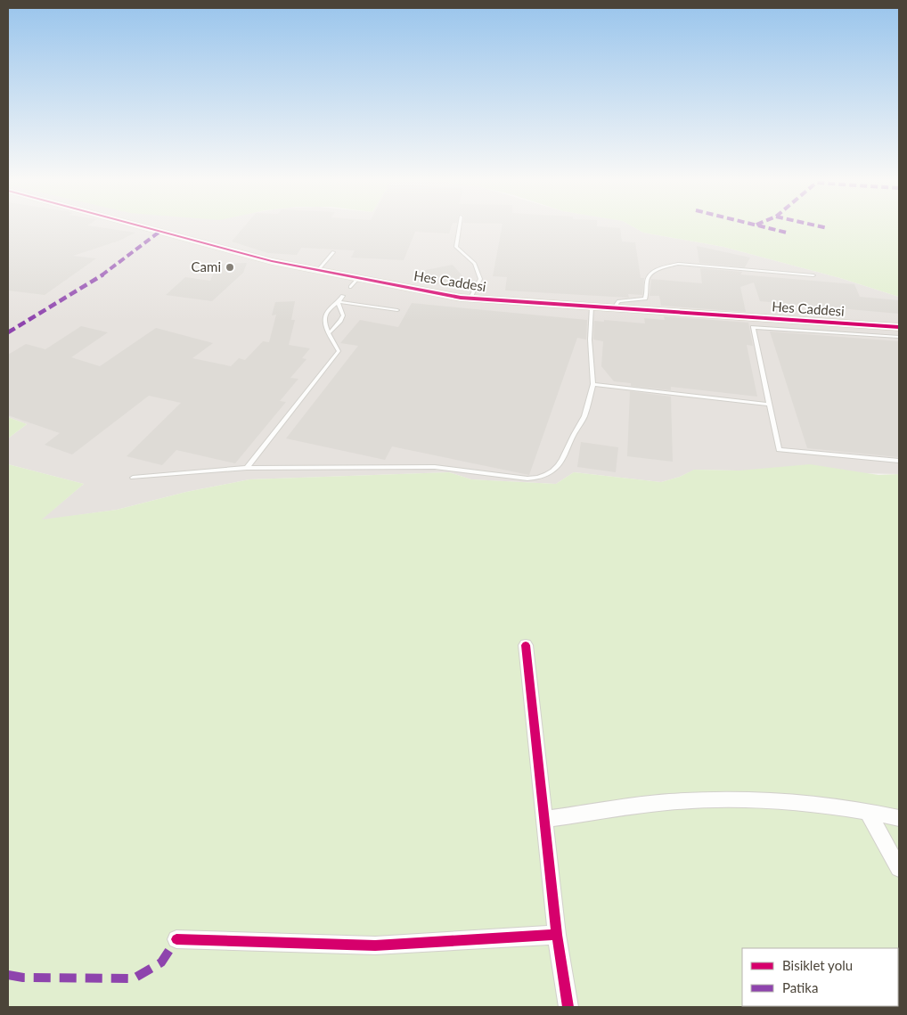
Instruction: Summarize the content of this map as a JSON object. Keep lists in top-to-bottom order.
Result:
{
  "streets": {
    "street": ["Hes Caddesi"]
  },
  "places": ["Cami"],
  "legend": ["Bisiklet yolu", "Patika"]
}
